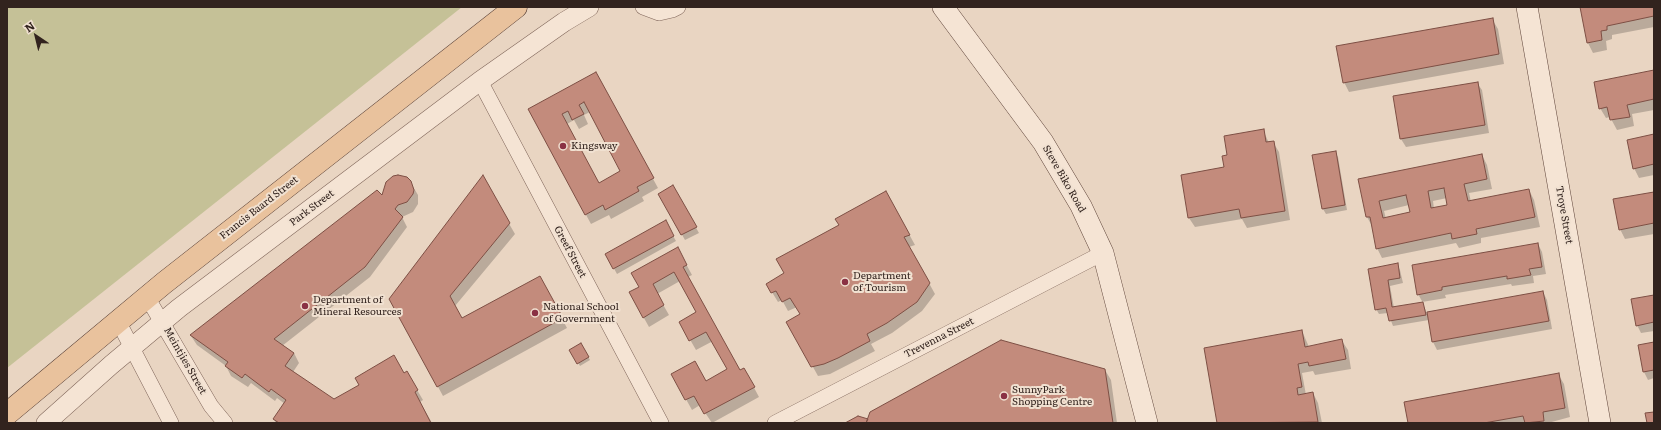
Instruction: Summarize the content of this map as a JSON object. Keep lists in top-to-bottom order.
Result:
{
  "streets": {
    "main road": ["Steve Biko Road", "Francis Baard Street", "Troye Street"],
    "street": [
      "Park Street",
      "Greef Street",
      "Trevenna Street",
      "Meintjies Street"
    ]
  },
  "crossings": [
    ["Steve Biko Road", "Trevenna Street"],
    ["Francis Baard Street", "Meintjies Street"],
    ["Park Street", "Greef Street"],
    ["Park Street", "Meintjies Street"]
  ],
  "places": [
    "Kingsway",
    "Department of Tourism",
    "Department of Mineral Resources",
    "National School of Government",
    "SunnyPark Shopping Centre"
  ],
  "north": "top left"
}
